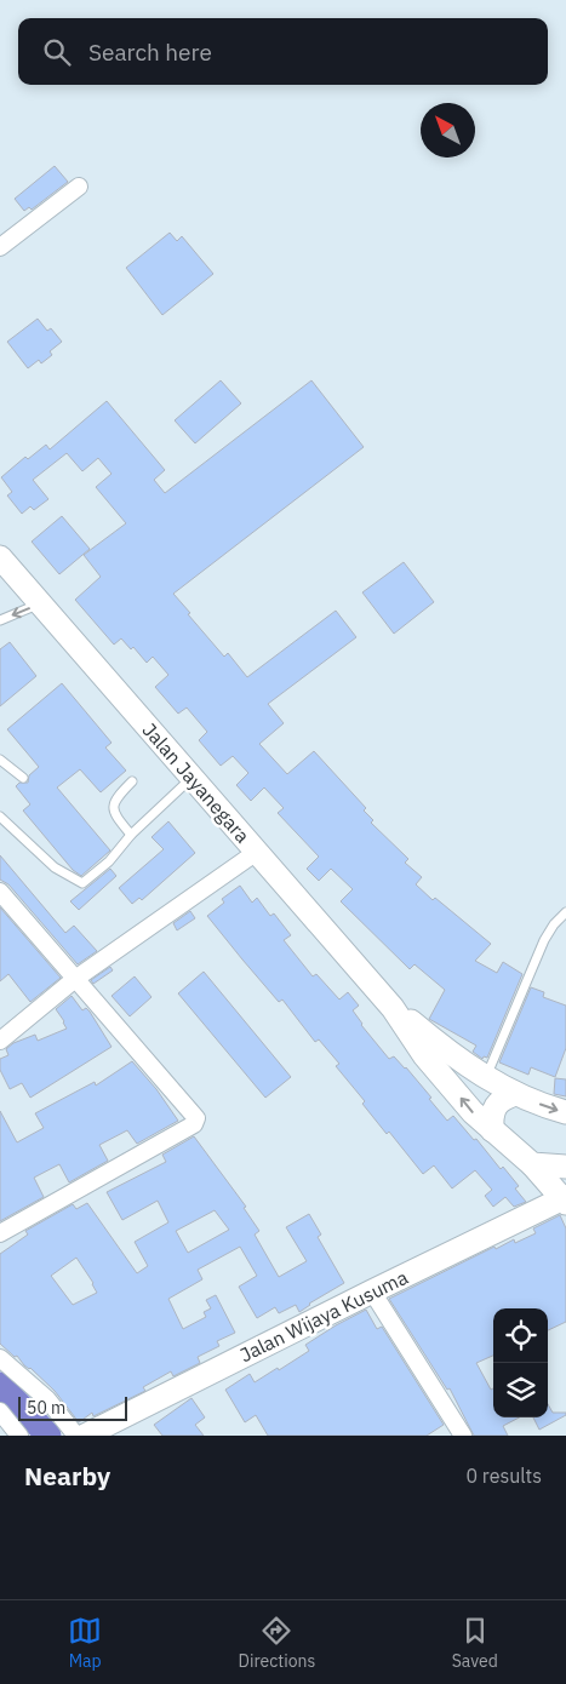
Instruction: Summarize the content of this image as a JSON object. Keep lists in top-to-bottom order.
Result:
{
  "streets": {
    "main road": ["Jalan Jayanegara", "Jalan Wijaya Kusuma"]
  },
  "crossings": [
    ["Jalan Jayanegara", "Jalan Wijaya Kusuma"]
  ],
  "scale_bar": "50 m",
  "north": "top left",
  "page": {
    "search": "Search here",
    "scale": "50 m",
    "heading": ["Nearby", "0 results"],
    "nav": ["Map", "Directions", "Saved"]
  }
}
